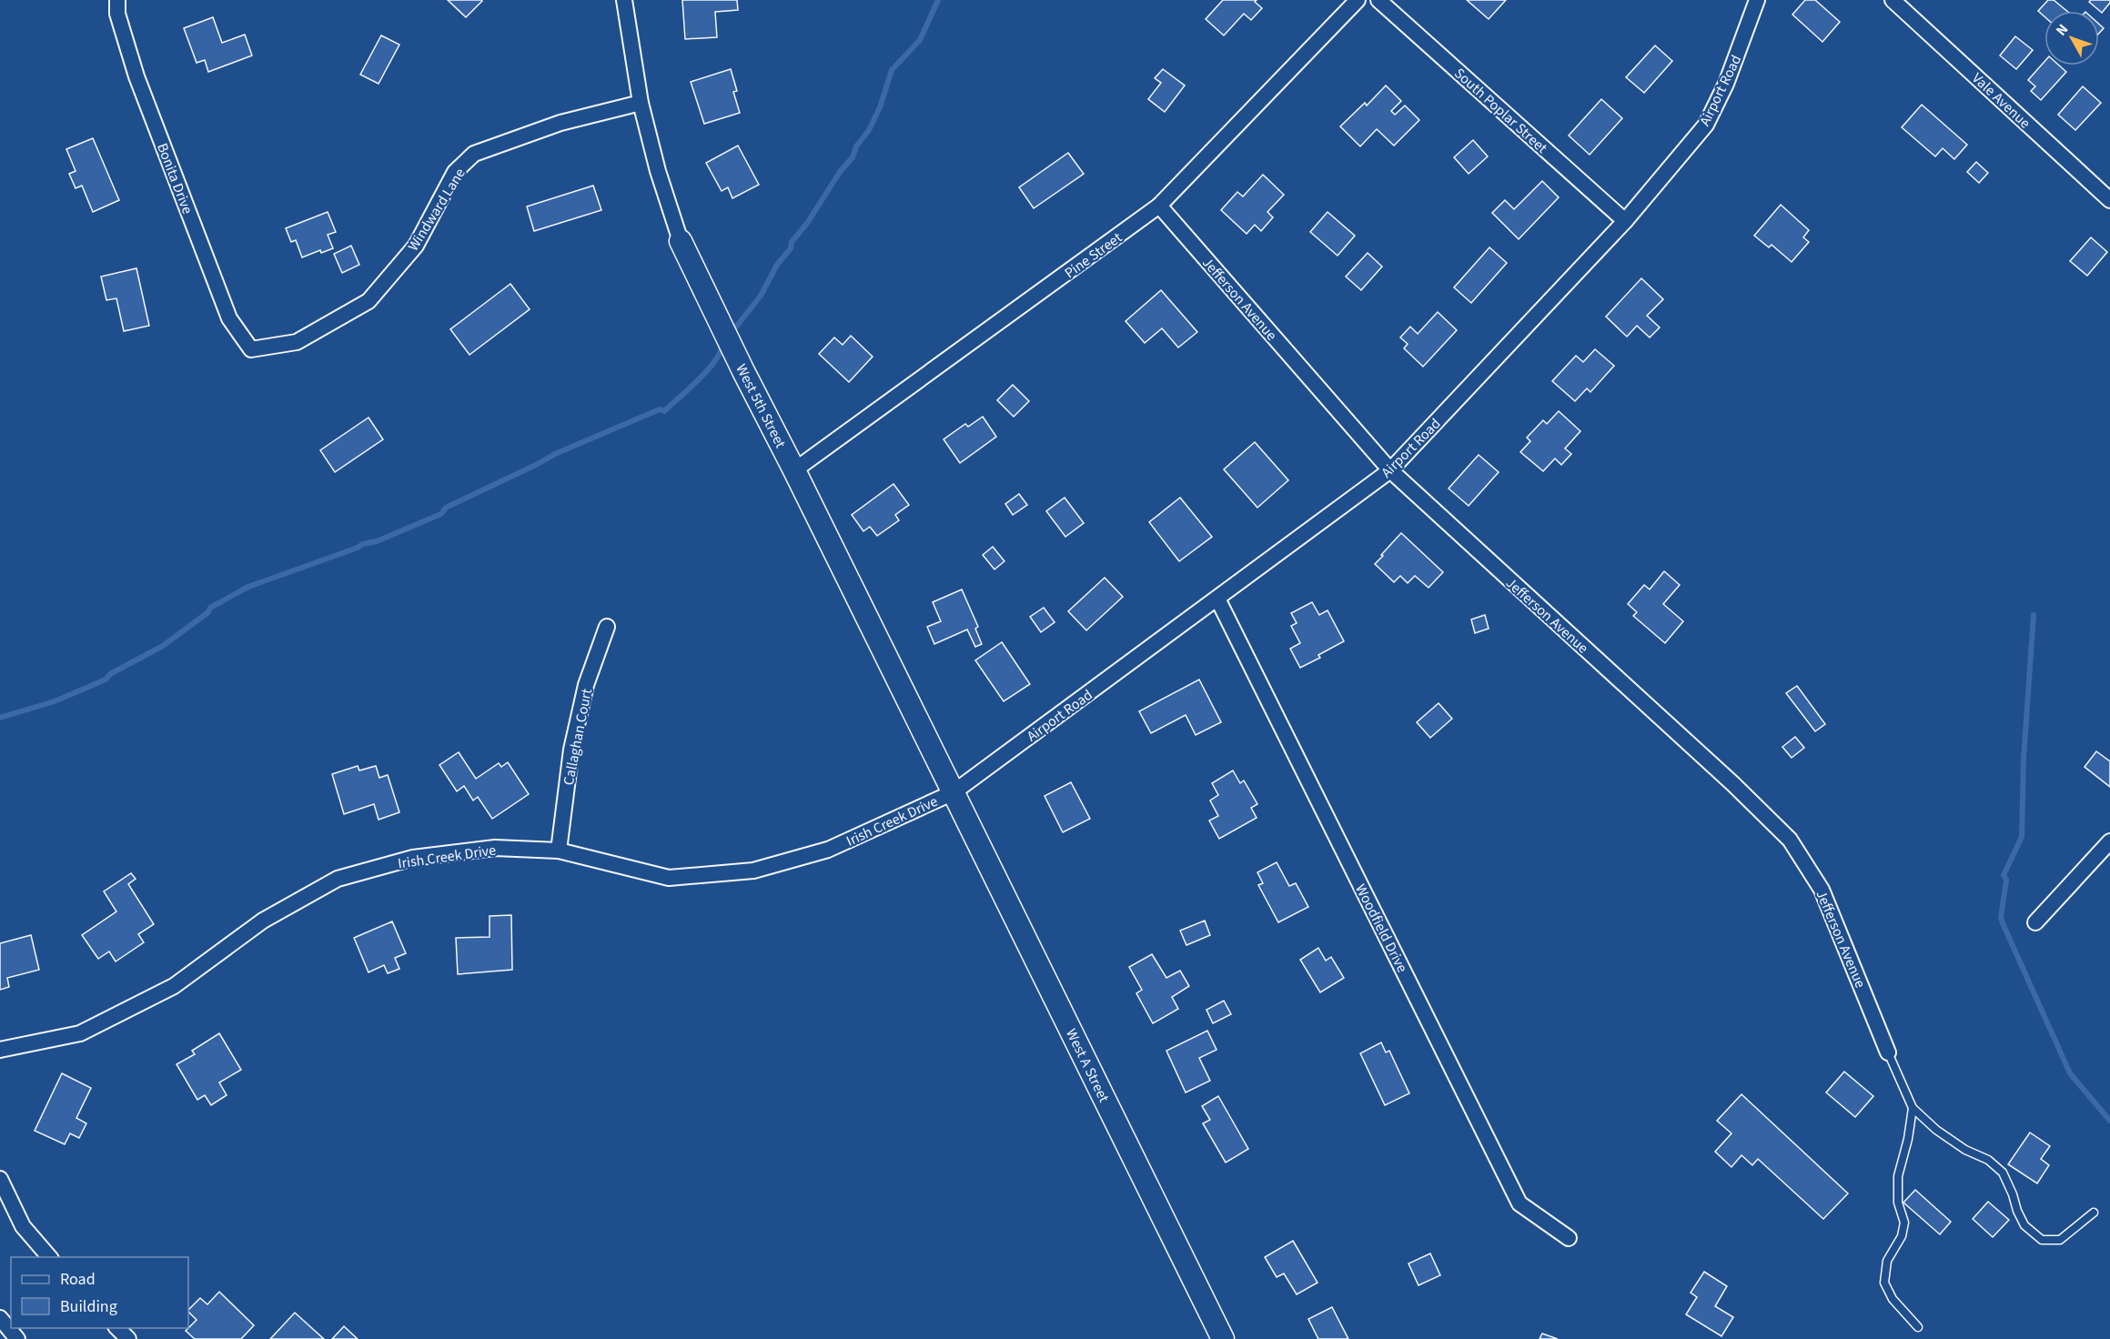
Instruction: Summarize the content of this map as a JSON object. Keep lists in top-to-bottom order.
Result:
{
  "streets": {
    "street": [
      "Airport Road",
      "Vale Avenue",
      "South Poplar Street",
      "Bonita Drive",
      "Windward Lane",
      "Pine Street",
      "Jefferson Avenue",
      "West 5th Street",
      "Callaghan Court",
      "Irish Creek Drive",
      "Woodfield Drive",
      "West A Street"
    ]
  },
  "crossings": [
    ["Airport Road", "South Poplar Street"],
    ["Airport Road", "Jefferson Avenue"],
    ["Airport Road", "West 5th Street"],
    ["Airport Road", "Irish Creek Drive"],
    ["Airport Road", "Woodfield Drive"],
    ["Airport Road", "West A Street"],
    ["Bonita Drive", "Windward Lane"],
    ["Windward Lane", "West 5th Street"],
    ["Pine Street", "Jefferson Avenue"],
    ["Pine Street", "West 5th Street"],
    ["West 5th Street", "Irish Creek Drive"],
    ["West 5th Street", "West A Street"],
    ["Callaghan Court", "Irish Creek Drive"],
    ["Irish Creek Drive", "West A Street"]
  ],
  "legend": ["Road", "Building"],
  "north": "top left"
}
